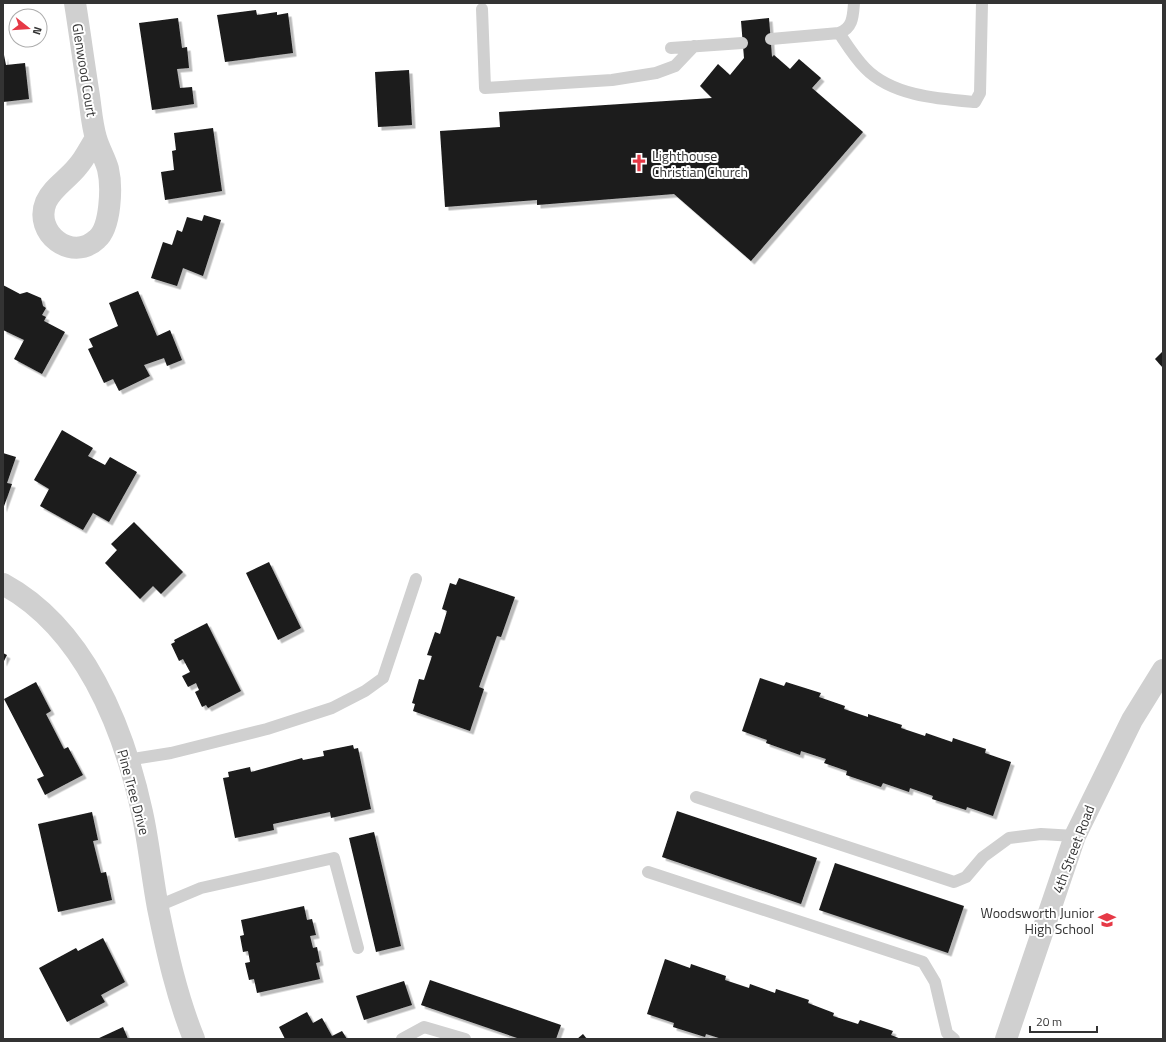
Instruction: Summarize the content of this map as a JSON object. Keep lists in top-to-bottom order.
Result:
{
  "streets": {
    "street": ["Glenwood Court", "Pine Tree Drive", "4th Street Road"]
  },
  "places": {
    "church": ["Lighthouse Christian Church"],
    "school or university": ["Woodsworth Junior High School"]
  },
  "scale_bar": "20 m",
  "north": "right"
}
